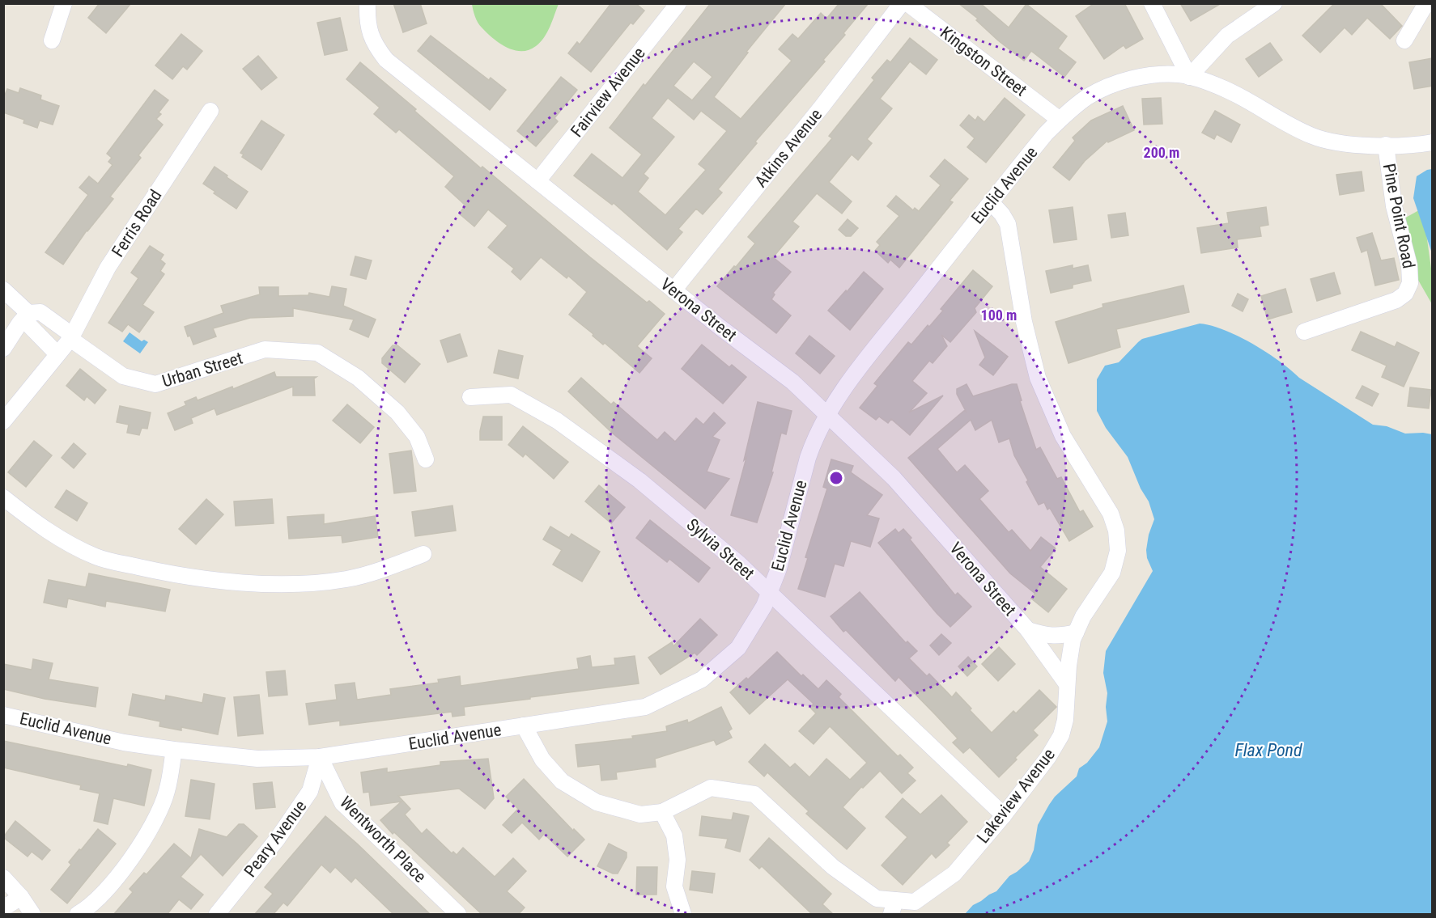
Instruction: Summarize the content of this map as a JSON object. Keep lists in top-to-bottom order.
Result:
{
  "streets": {
    "street": [
      "Kingston Street",
      "Fairview Avenue",
      "Atkins Avenue",
      "Euclid Avenue",
      "Pine Point Road",
      "Ferris Road",
      "Verona Street",
      "Urban Street",
      "Sylvia Street",
      "Lakeview Avenue",
      "Peary Avenue",
      "Wentworth Place"
    ]
  },
  "crossings": [
    ["Kingston Street", "Euclid Avenue"],
    ["Fairview Avenue", "Verona Street"],
    ["Atkins Avenue", "Verona Street"],
    ["Euclid Avenue", "Pine Point Road"],
    ["Euclid Avenue", "Verona Street"],
    ["Euclid Avenue", "Sylvia Street"],
    ["Euclid Avenue", "Lakeview Avenue"],
    ["Euclid Avenue", "Peary Avenue"],
    ["Euclid Avenue", "Wentworth Place"],
    ["Ferris Road", "Urban Street"],
    ["Verona Street", "Lakeview Avenue"],
    ["Sylvia Street", "Lakeview Avenue"],
    ["Peary Avenue", "Wentworth Place"]
  ],
  "water": ["Flax Pond"],
  "rings": ["200 m", "100 m"]
}
